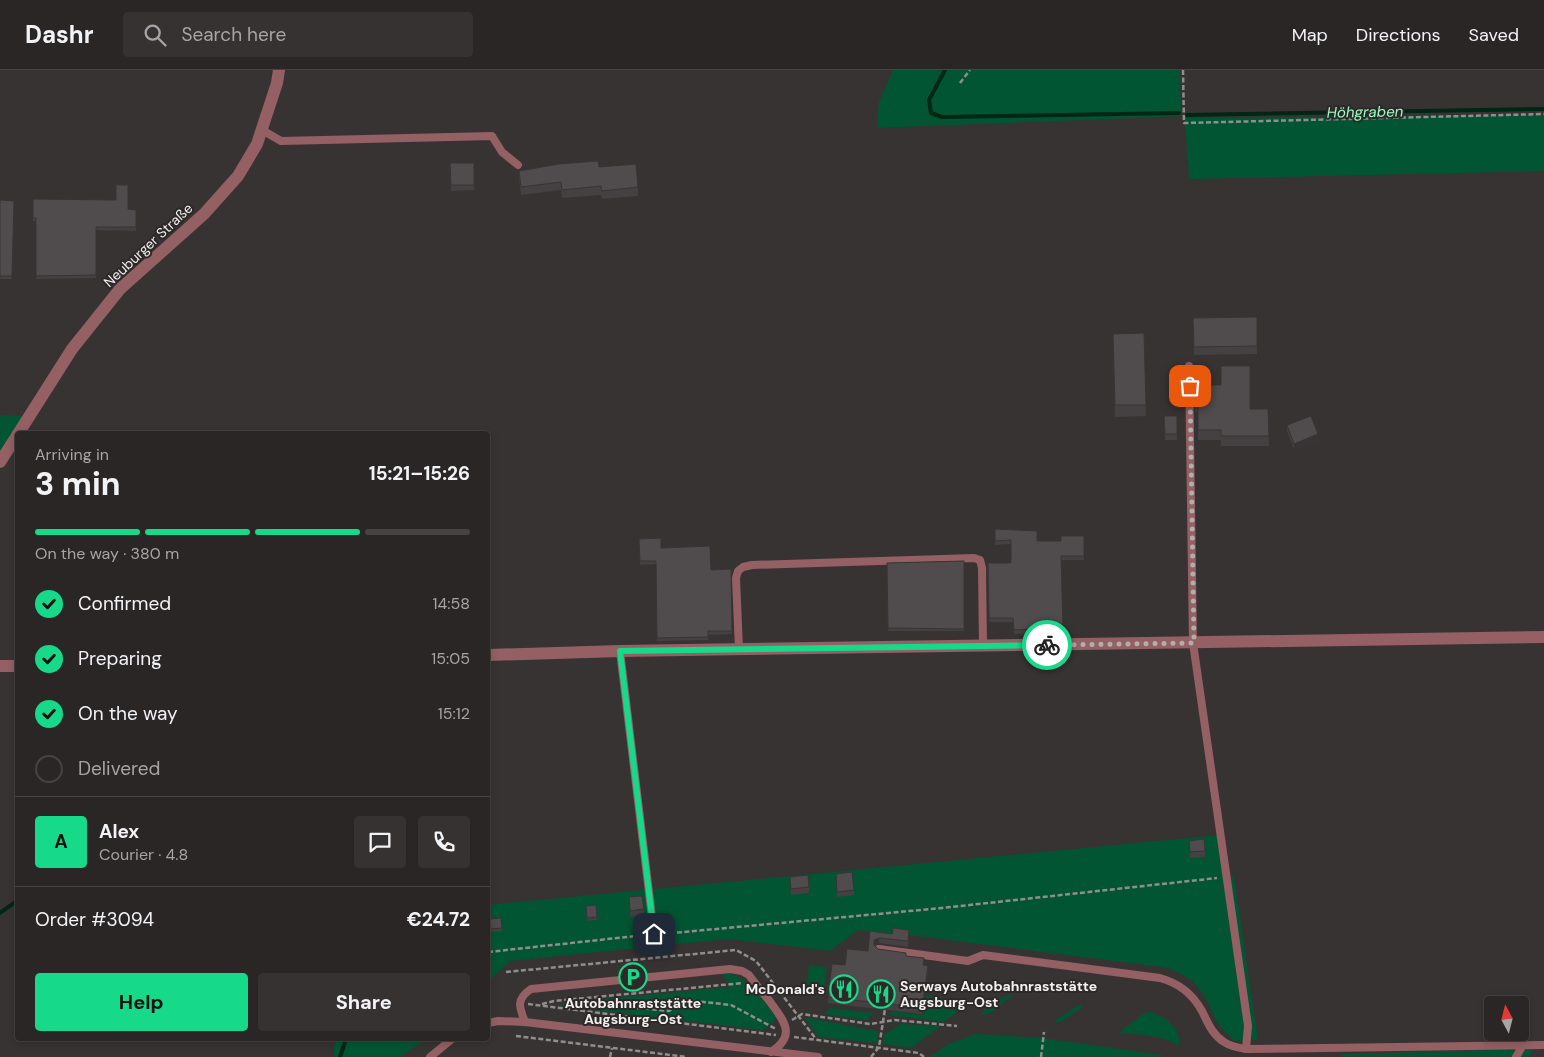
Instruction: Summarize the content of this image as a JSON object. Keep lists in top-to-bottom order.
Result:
{
  "streets": {
    "street": ["Neuburger Straße"]
  },
  "water": ["Höhgraben"],
  "places": {
    "parking": ["Autobahnraststätte Augsburg-Ost"],
    "restaurant": ["McDonald's", "Serways Autobahnraststätte Augsburg-Ost"]
  },
  "north": "top",
  "page": {
    "header": "Dashr",
    "search": "Search here",
    "nav": ["Map", "Directions", "Saved"],
    "heading": ["3 min", "Arriving in", "15:21–15:26"],
    "panel": [
      "Alex",
      "Courier · 4.8",
      "Order #3094",
      "€24.72"
    ],
    "bar": "On the way · 380 m",
    "list": [
      ["Confirmed", "14:58"],
      ["Preparing", "15:05"],
      ["On the way", "15:12"],
      "Delivered"
    ],
    "round": "A",
    "buttons": ["Help", "Share"]
  }
}
